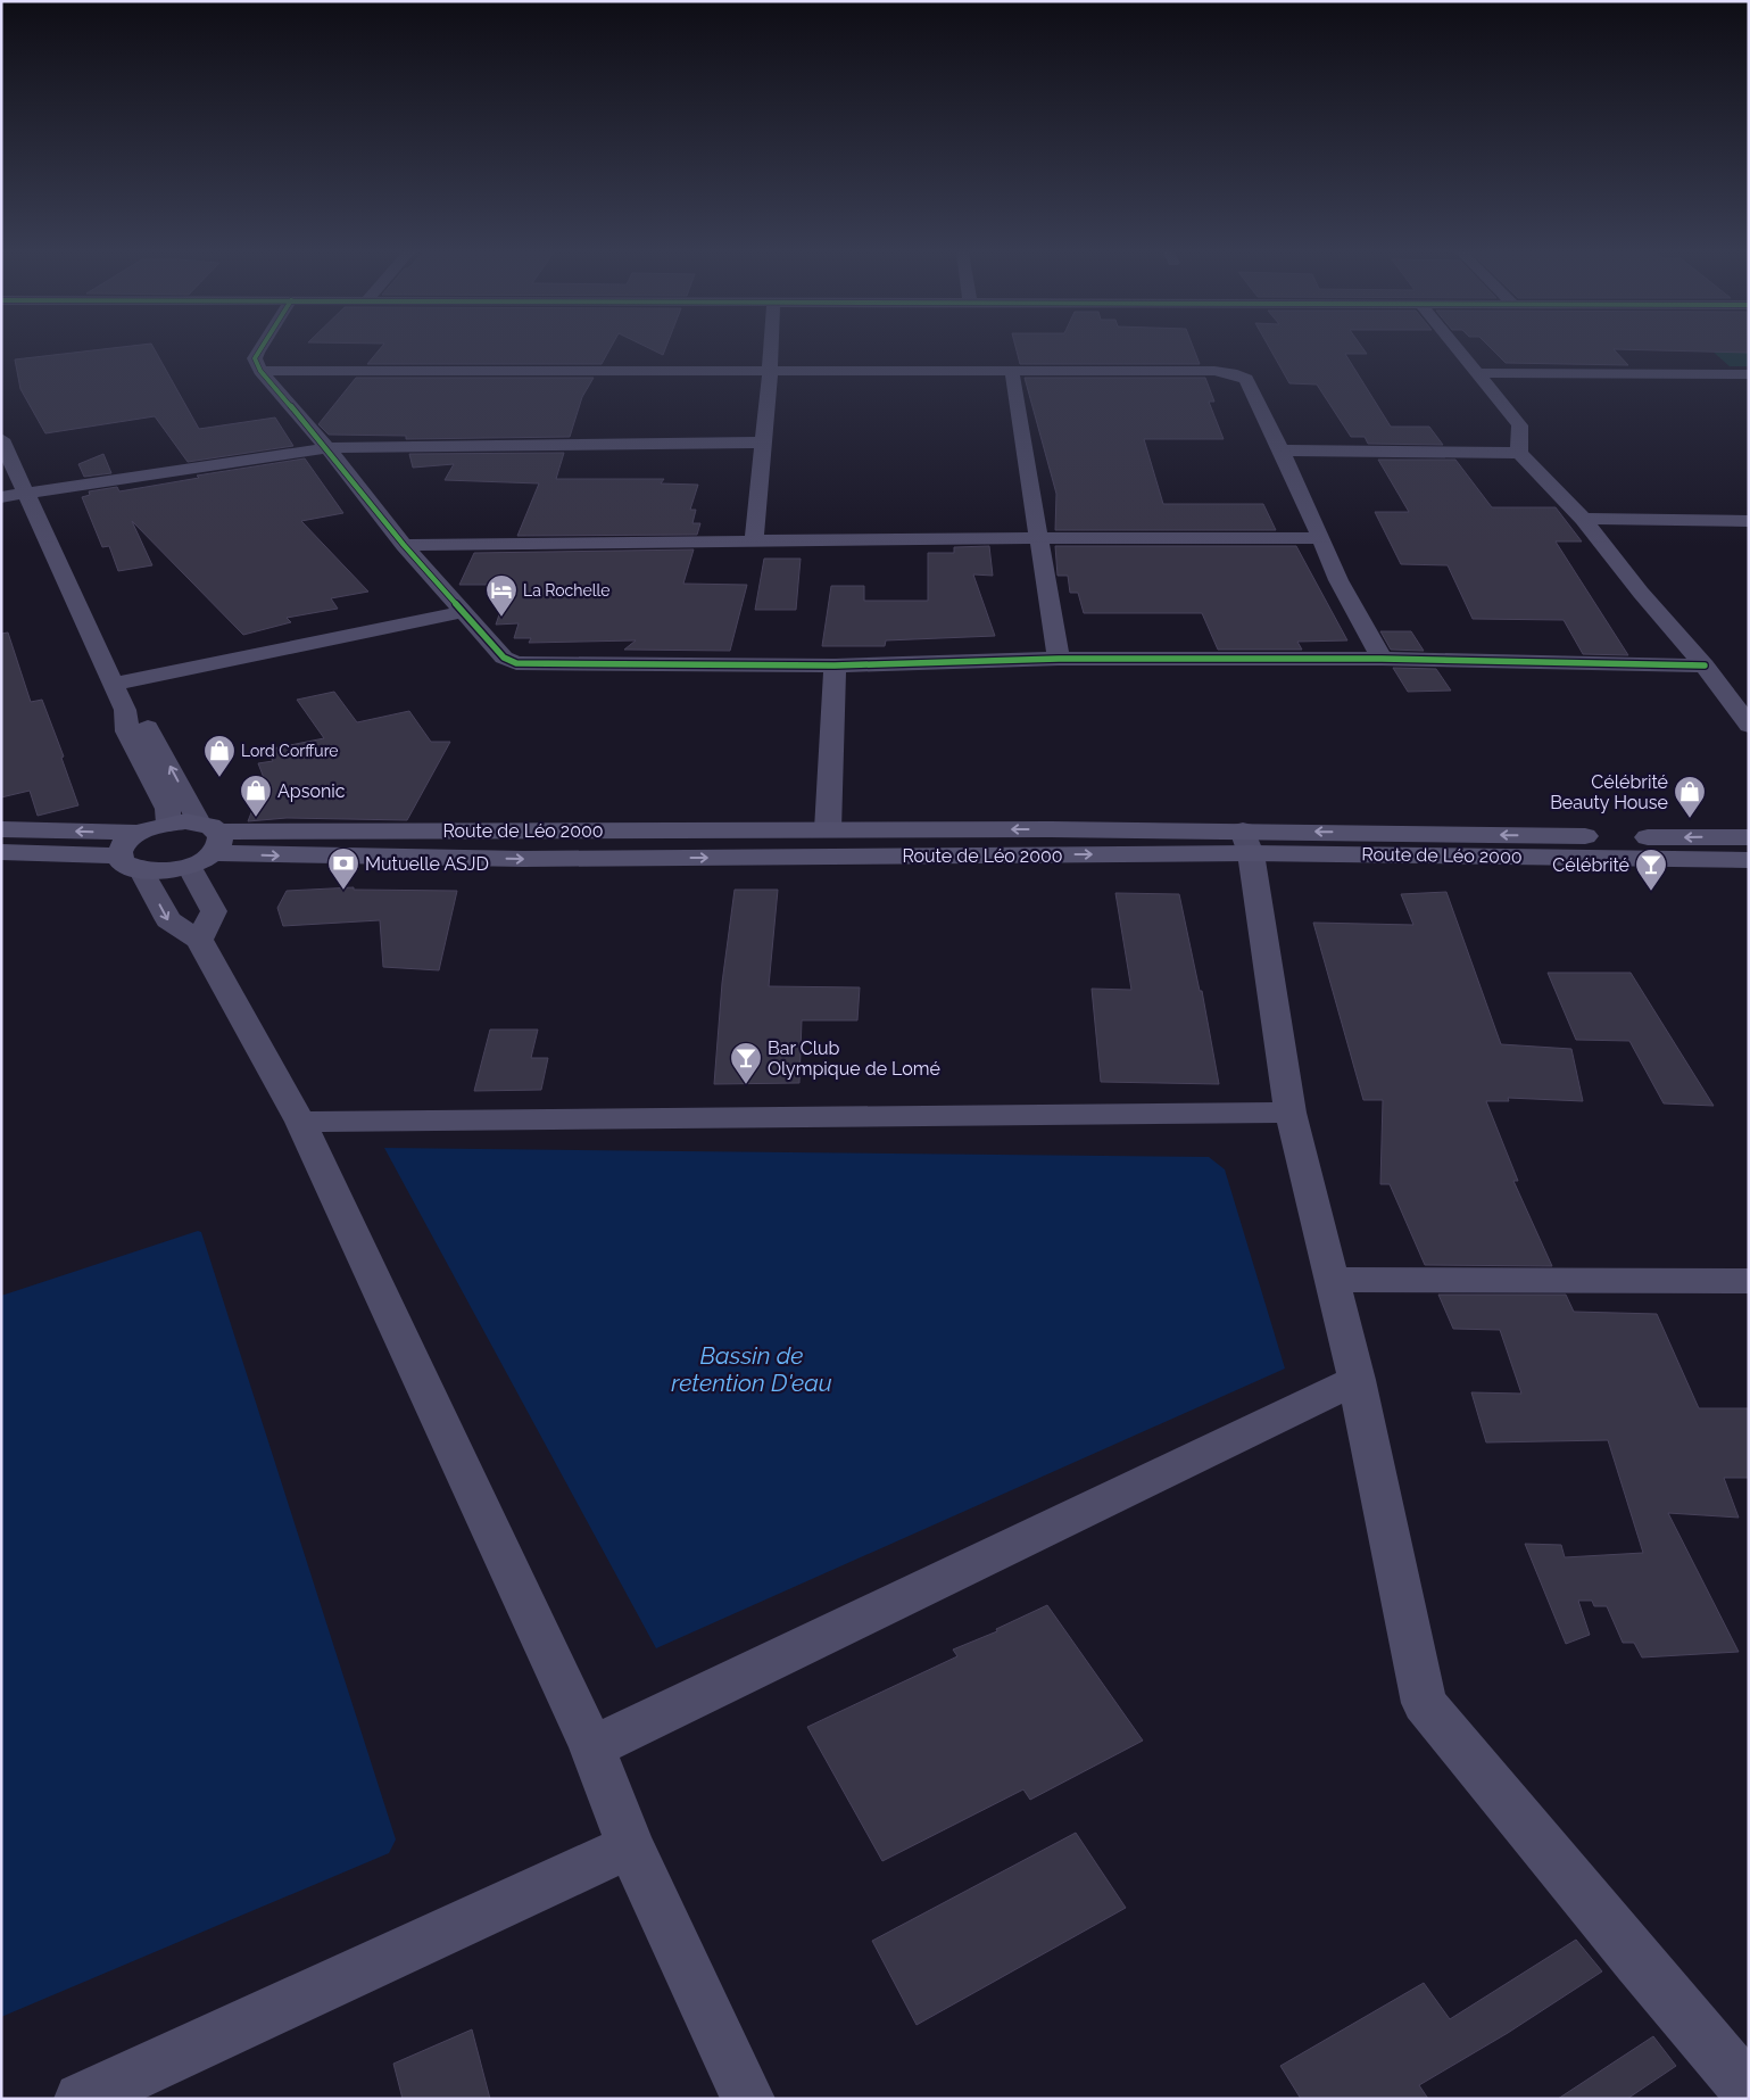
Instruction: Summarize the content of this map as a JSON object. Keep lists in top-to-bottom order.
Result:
{
  "streets": {
    "street": ["Route de Léo 2000"]
  },
  "water": ["Bassin de retention D'eau"],
  "places": {
    "hotel": ["La Rochelle"],
    "shop": ["Lord Corffure", "Apsonic", "Célébrité Beauty House"],
    "bank": ["Mutuelle ASJD"],
    "bar": ["Célébrité", "Bar Club Olympique de Lomé"]
  }
}
